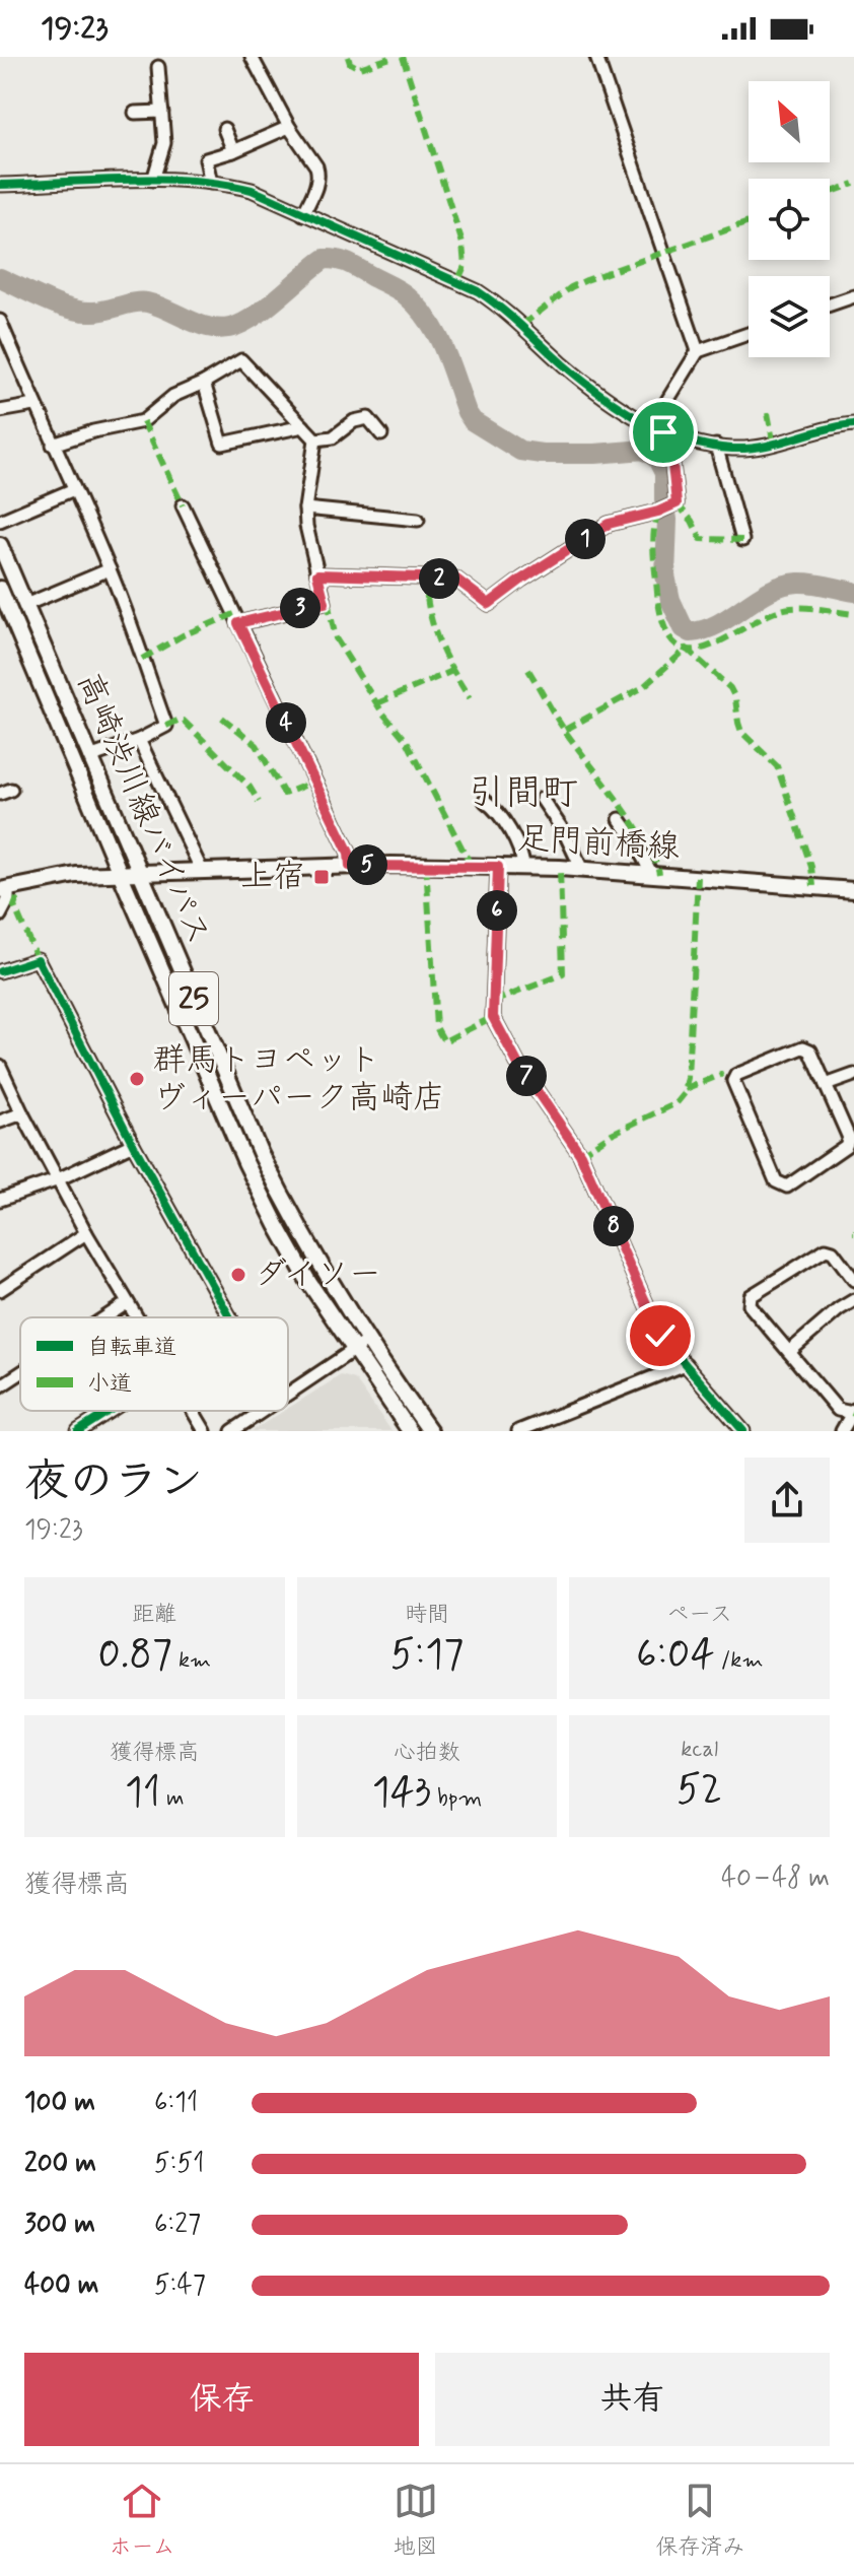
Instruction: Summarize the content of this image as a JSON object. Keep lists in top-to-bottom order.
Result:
{
  "streets": {
    "main road": ["高崎渋川線バイパス", "足門前橋線", "25"]
  },
  "crossings": [
    ["高崎渋川線バイパス", "足門前橋線"]
  ],
  "districts": ["引間町"],
  "places": {
    "transit": ["上宿"],
    "other": ["群馬トヨペット ヴィーパーク高崎店", "ダイソー"]
  },
  "legend": ["自転車道", "小道"],
  "north": "top left",
  "page": {
    "status": "19:23",
    "pins": [
      "1",
      "2",
      "3",
      "4",
      "5",
      "6",
      "7",
      "8"
    ],
    "heading": ["夜のラン", "19:23"],
    "stats": [
      ["距離", "0.87 km"],
      ["時間", "5:17"],
      ["ペース", "6:04 /km"],
      ["獲得標高", "11 m"],
      ["心拍数", "143 bpm"],
      ["kcal", "52"]
    ],
    "chart": ["獲得標高", "40–48 m"],
    "list": [
      {
        "name": "100 m",
        "note": "6:11"
      },
      {
        "name": "200 m",
        "note": "5:51"
      },
      {
        "name": "300 m",
        "note": "6:27"
      },
      {
        "name": "400 m",
        "note": "5:47"
      }
    ],
    "buttons": ["保存", "共有"],
    "tabs": ["ホーム", "地図", "保存済み"]
  }
}
